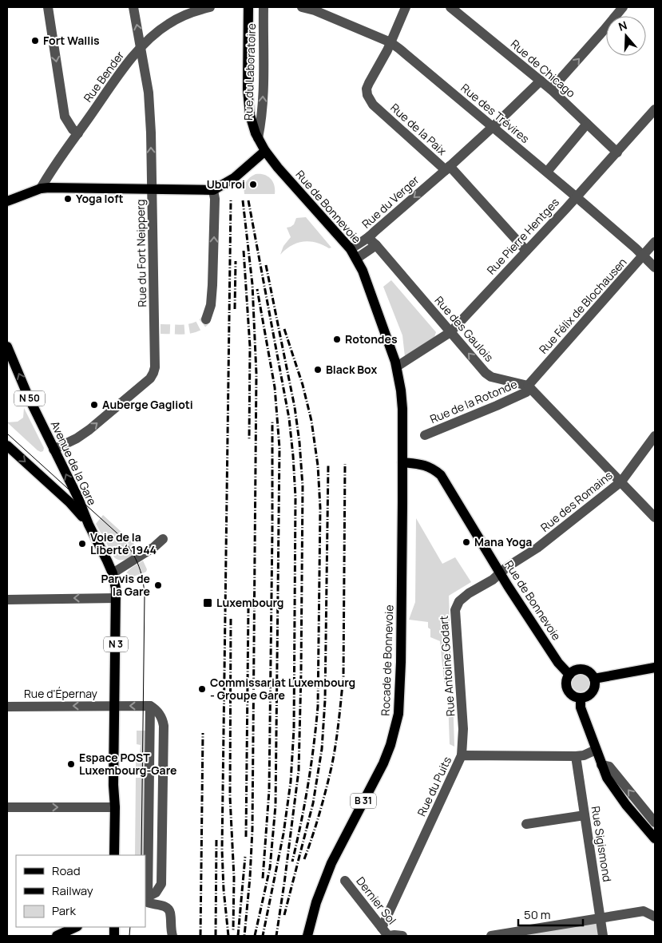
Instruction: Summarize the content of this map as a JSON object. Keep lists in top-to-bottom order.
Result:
{
  "streets": {
    "main road": [
      "Rue du Laboratoire",
      "Rue de Bonnevoie",
      "N 50",
      "Avenue de la Gare",
      "N 3",
      "Rocade de Bonnevoie",
      "B 31"
    ],
    "street": [
      "Rue de Chicago",
      "Rue Bender",
      "Rue des Trévires",
      "Rue de la Paix",
      "Rue du Verger",
      "Rue Pierre Hentges",
      "Rue du Fort Neipperg",
      "Rue Félix de Blochausen",
      "Rue des Gaulois",
      "Rue de la Rotonde",
      "Rue des Romains",
      "Rue Antoine Godart",
      "Rue d'Épernay",
      "Rue du Puits",
      "Rue Sigismond",
      "Dernier Sol"
    ]
  },
  "crossings": [
    ["Rue de Chicago", "Rue du Verger"],
    ["Rue de Chicago", "Rue Pierre Hentges"],
    ["Rue du Laboratoire", "Rue de Bonnevoie"],
    ["Rue Bender", "Rue du Fort Neipperg"],
    ["Rue des Trévires", "Rue de la Paix"],
    ["Rue des Trévires", "Rue du Verger"],
    ["Rue des Trévires", "Rue Pierre Hentges"],
    ["Rue des Trévires", "Rue Félix de Blochausen"],
    ["Rue de la Paix", "Rue du Verger"],
    ["Rue de la Paix", "Rue Pierre Hentges"],
    ["Rue du Verger", "Rue de Bonnevoie"],
    ["Rue du Verger", "Rue des Gaulois"],
    ["Rue de Bonnevoie", "Rue Pierre Hentges"],
    ["Rue de Bonnevoie", "Rue des Romains"],
    ["Rue de Bonnevoie", "Rocade de Bonnevoie"],
    ["Rue de Bonnevoie", "Rue Antoine Godart"],
    ["Rue Pierre Hentges", "Rue des Gaulois"],
    ["Rue du Fort Neipperg", "Avenue de la Gare"],
    ["Rue Félix de Blochausen", "Rue des Gaulois"],
    ["Rue Félix de Blochausen", "Rue de la Rotonde"],
    ["Rue des Gaulois", "Rue de la Rotonde"],
    ["Avenue de la Gare", "N 3"],
    ["Rue des Romains", "Rue Antoine Godart"],
    ["N 3", "Rue d'Épernay"],
    ["Rue Antoine Godart", "Rue du Puits"],
    ["Rue du Puits", "Rue Sigismond"],
    ["Rue du Puits", "Dernier Sol"]
  ],
  "one_way": ["Rue du Verger", "Rue des Gaulois", "Rue d'Épernay"],
  "places": {
    "other": [
      "Fort Wallis",
      "Ubu roi",
      "Yoga loft",
      "Rotondes",
      "Black Box",
      "Auberge Gaglioti",
      "Mana Yoga",
      "Voie de la Liberté 1944",
      "Parvis de la Gare",
      "Commissariat Luxembourg - Groupe Gare",
      "Espace POST Luxembourg-Gare"
    ],
    "transit": ["Luxembourg"]
  },
  "legend": ["Road", "Railway", "Park"],
  "scale_bar": "50 m",
  "north": "top"
}
